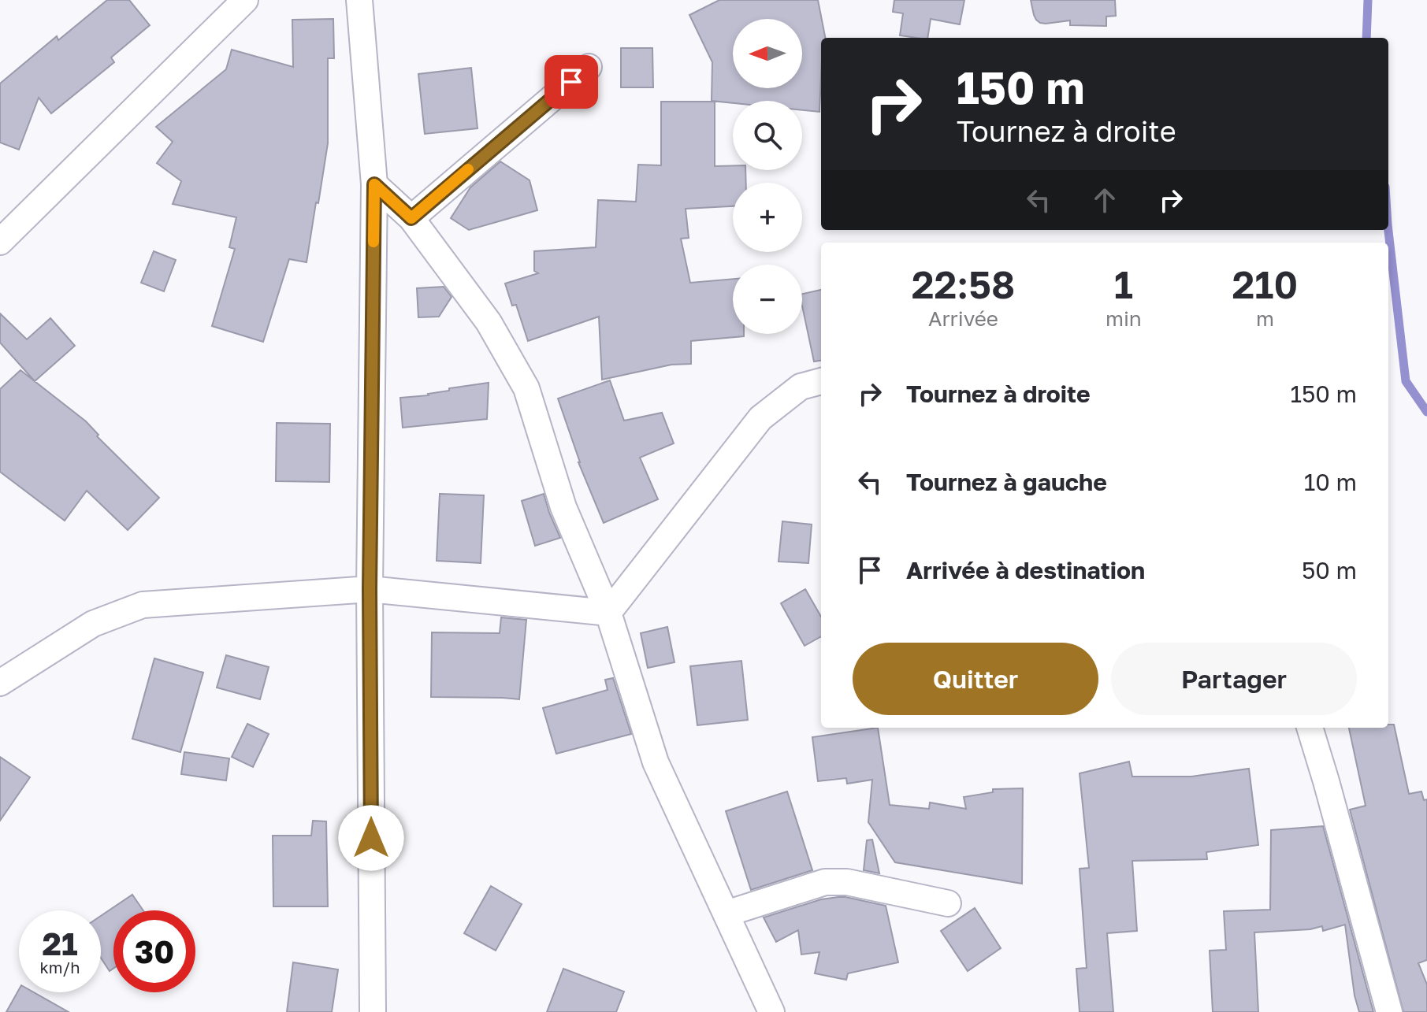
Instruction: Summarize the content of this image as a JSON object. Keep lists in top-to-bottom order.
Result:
{
  "north": "left",
  "page": {
    "map_buttons": ["+", "−"],
    "turn": ["150 m", "Tournez à droite"],
    "eta": [
      "22:58",
      "Arrivée",
      "1",
      "min",
      "210",
      "m"
    ],
    "list": [
      {
        "name": "Tournez à droite",
        "value": "150 m"
      },
      {
        "name": "Tournez à gauche",
        "value": "10 m"
      },
      {
        "name": "Arrivée à destination",
        "value": "50 m"
      }
    ],
    "buttons": ["Quitter", "Partager"],
    "speed": "21 km/h",
    "limit": "30"
  }
}
